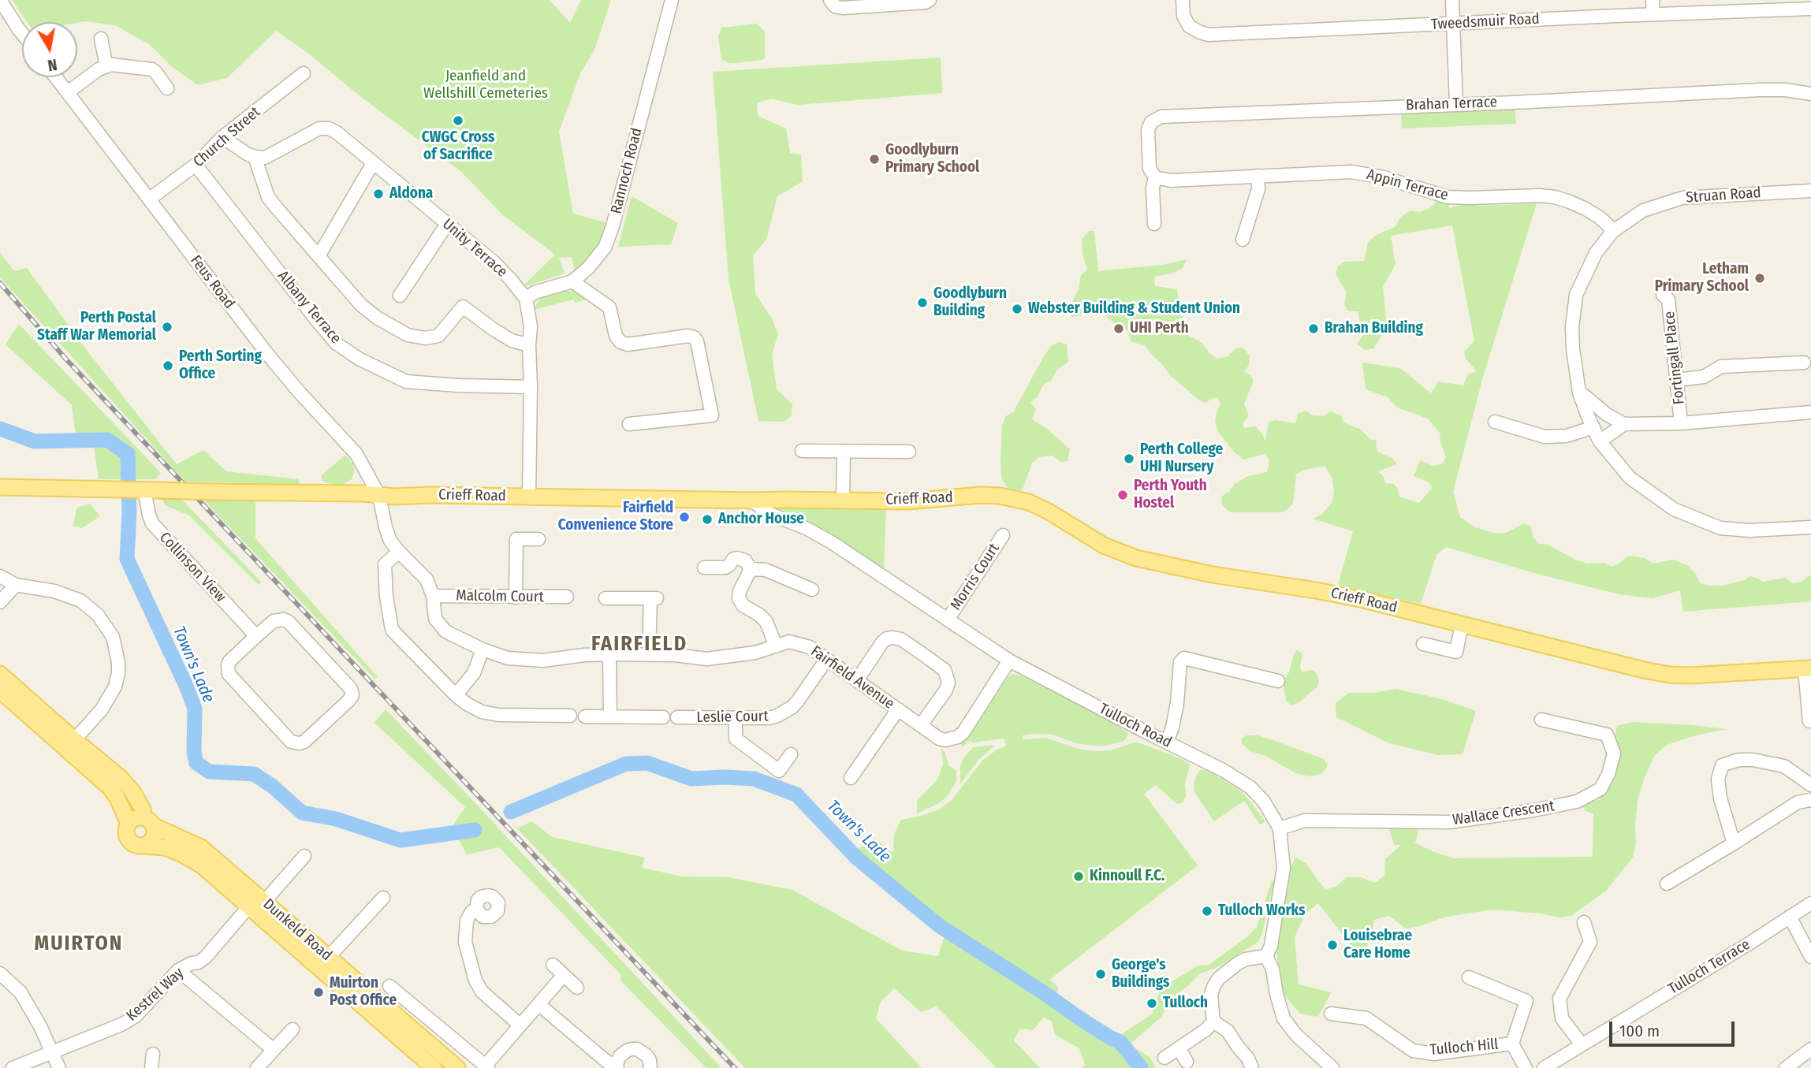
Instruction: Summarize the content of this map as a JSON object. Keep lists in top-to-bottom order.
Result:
{
  "streets": {
    "main road": ["Crieff Road", "Dunkeld Road"],
    "street": [
      "Tweedsmuir Road",
      "Brahan Terrace",
      "Church Street",
      "Rannoch Road",
      "Appin Terrace",
      "Struan Road",
      "Unity Terrace",
      "Feus Road",
      "Albany Terrace",
      "Fortingall Place",
      "Collinson View",
      "Morris Court",
      "Malcolm Court",
      "Fairfield Avenue",
      "Leslie Court",
      "Tulloch Road",
      "Wallace Crescent",
      "Tulloch Terrace",
      "Kestrel Way",
      "Tulloch Hill"
    ]
  },
  "crossings": [
    ["Brahan Terrace", "Appin Terrace"],
    ["Church Street", "Feus Road"],
    ["Church Street", "Albany Terrace"],
    ["Rannoch Road", "Unity Terrace"],
    ["Appin Terrace", "Struan Road"],
    ["Feus Road", "Crieff Road"],
    ["Feus Road", "Fairfield Avenue"],
    ["Crieff Road", "Collinson View"],
    ["Crieff Road", "Fairfield Avenue"],
    ["Crieff Road", "Tulloch Road"],
    ["Morris Court", "Tulloch Road"],
    ["Malcolm Court", "Fairfield Avenue"],
    ["Fairfield Avenue", "Leslie Court"],
    ["Fairfield Avenue", "Tulloch Road"],
    ["Tulloch Road", "Wallace Crescent"],
    ["Dunkeld Road", "Kestrel Way"]
  ],
  "districts": ["FAIRFIELD", "MUIRTON"],
  "water": ["Town's Lade"],
  "parks": ["Jeanfield and Wellshill Cemeteries"],
  "places": [
    "CWGC Cross of Sacrifice",
    "Goodlyburn Primary School",
    "Aldona",
    "Letham Primary School",
    "Goodlyburn Building",
    "Webster Building & Student Union",
    "Perth Postal Staff War Memorial",
    "UHI Perth",
    "Brahan Building",
    "Perth Sorting Office",
    "Perth College UHI Nursery",
    "Perth Youth Hostel",
    "Fairfield Convenience Store",
    "Anchor House",
    "Kinnoull F.C.",
    "Tulloch Works",
    "Louisebrae Care Home",
    "George's Buildings",
    "Muirton Post Office",
    "Tulloch"
  ],
  "scale_bar": "100 m",
  "north": "bottom"
}
